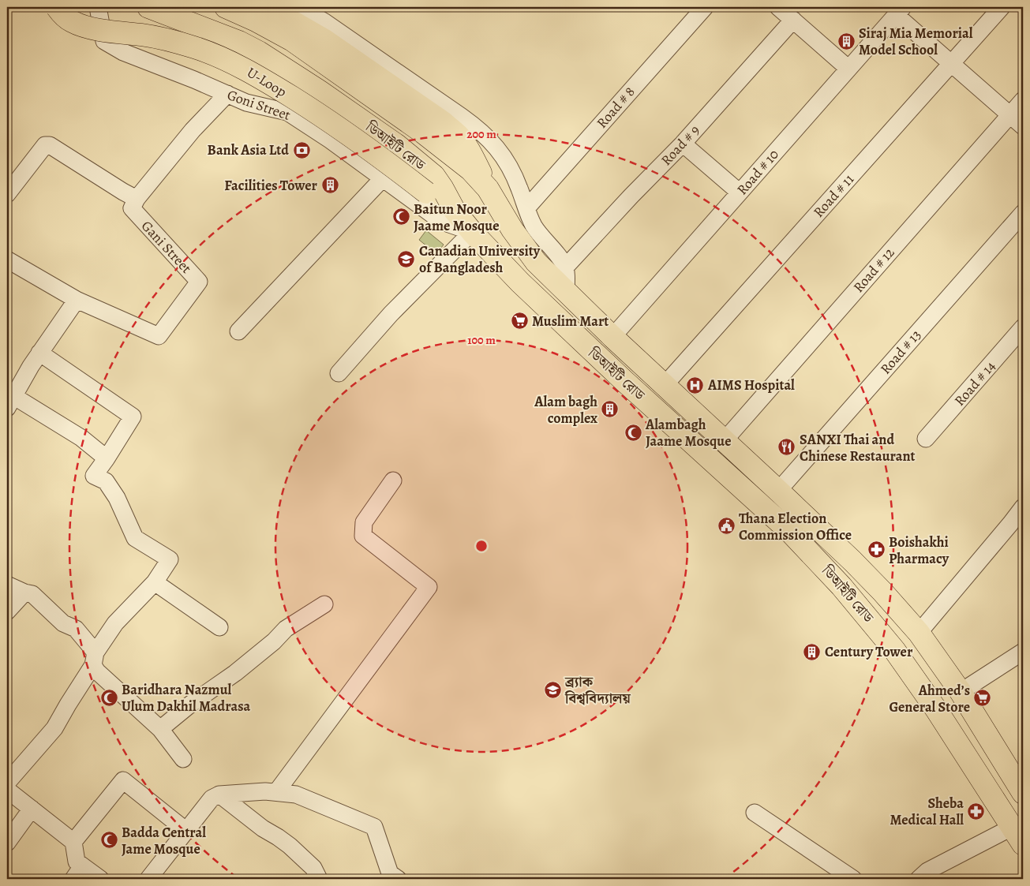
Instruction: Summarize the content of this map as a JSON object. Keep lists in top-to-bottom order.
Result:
{
  "streets": {
    "main road": ["U-Loop", "ডিআইটি রোড"],
    "street": [
      "Goni Street",
      "Road # 8",
      "Road # 9",
      "Road # 10",
      "Road # 11",
      "Gani Street",
      "Road # 12",
      "Road # 13",
      "Road # 14"
    ]
  },
  "crossings": [
    ["U-Loop", "ডিআইটি রোড"],
    ["Goni Street", "ডিআইটি রোড"],
    ["ডিআইটি রোড", "Road # 10"],
    ["ডিআইটি রোড", "Road # 11"],
    ["ডিআইটি রোড", "Road # 12"],
    ["ডিআইটি রোড", "Road # 13"]
  ],
  "places": {
    "building": [
      "Siraj Mia Memorial Model School",
      "Facilities Tower",
      "Alam bagh complex",
      "Century Tower"
    ],
    "bank": ["Bank Asia Ltd"],
    "mosque": [
      "Baitun Noor Jaame Mosque",
      "Alambagh Jaame Mosque",
      "Baridhara Nazmul Ulum Dakhil Madrasa",
      "Badda Central Jame Mosque"
    ],
    "school or university": ["Canadian University of Bangladesh", "ব্র্যাক বিশ্ববিদ্যালয়"],
    "supermarket": ["Muslim Mart", "Ahmed’s General Store"],
    "hospital": ["AIMS Hospital"],
    "restaurant": ["SANXI Thai and Chinese Restaurant"],
    "public building": ["Thana Election Commission Office"],
    "pharmacy": ["Boishakhi Pharmacy", "Sheba Medical Hall"]
  },
  "rings": ["200 m", "100 m"]
}
